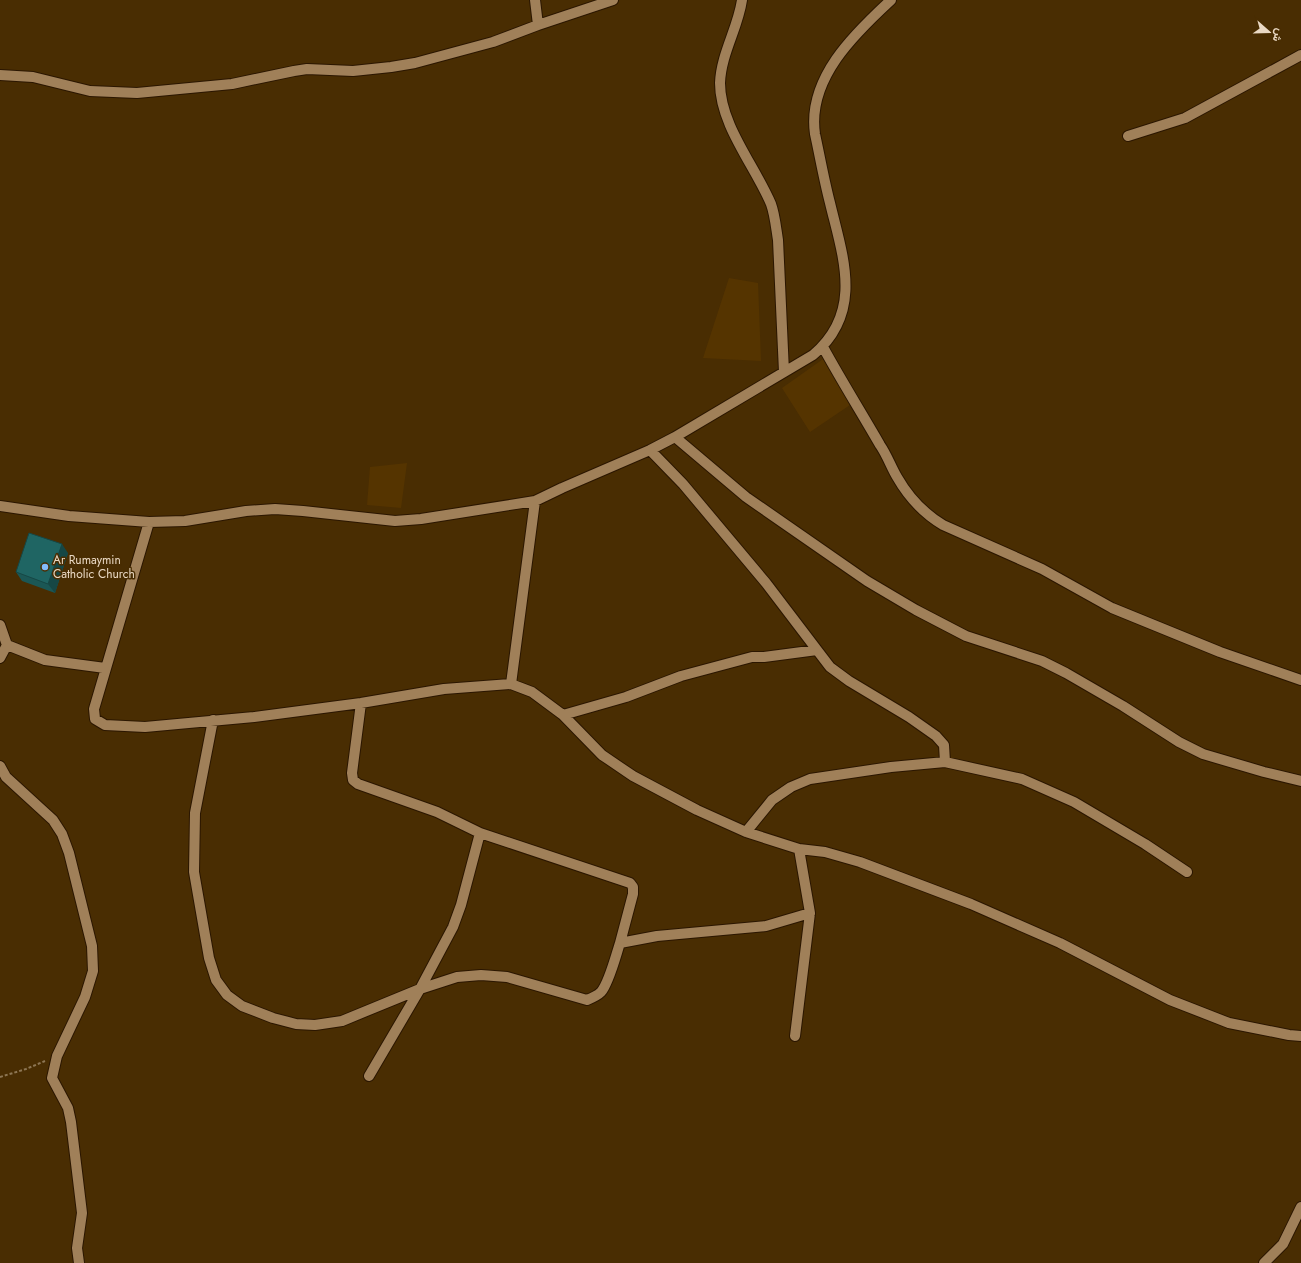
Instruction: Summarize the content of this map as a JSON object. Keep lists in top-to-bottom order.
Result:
{
  "places": ["Ar Rumaymin Catholic Church"],
  "north": "right"
}
